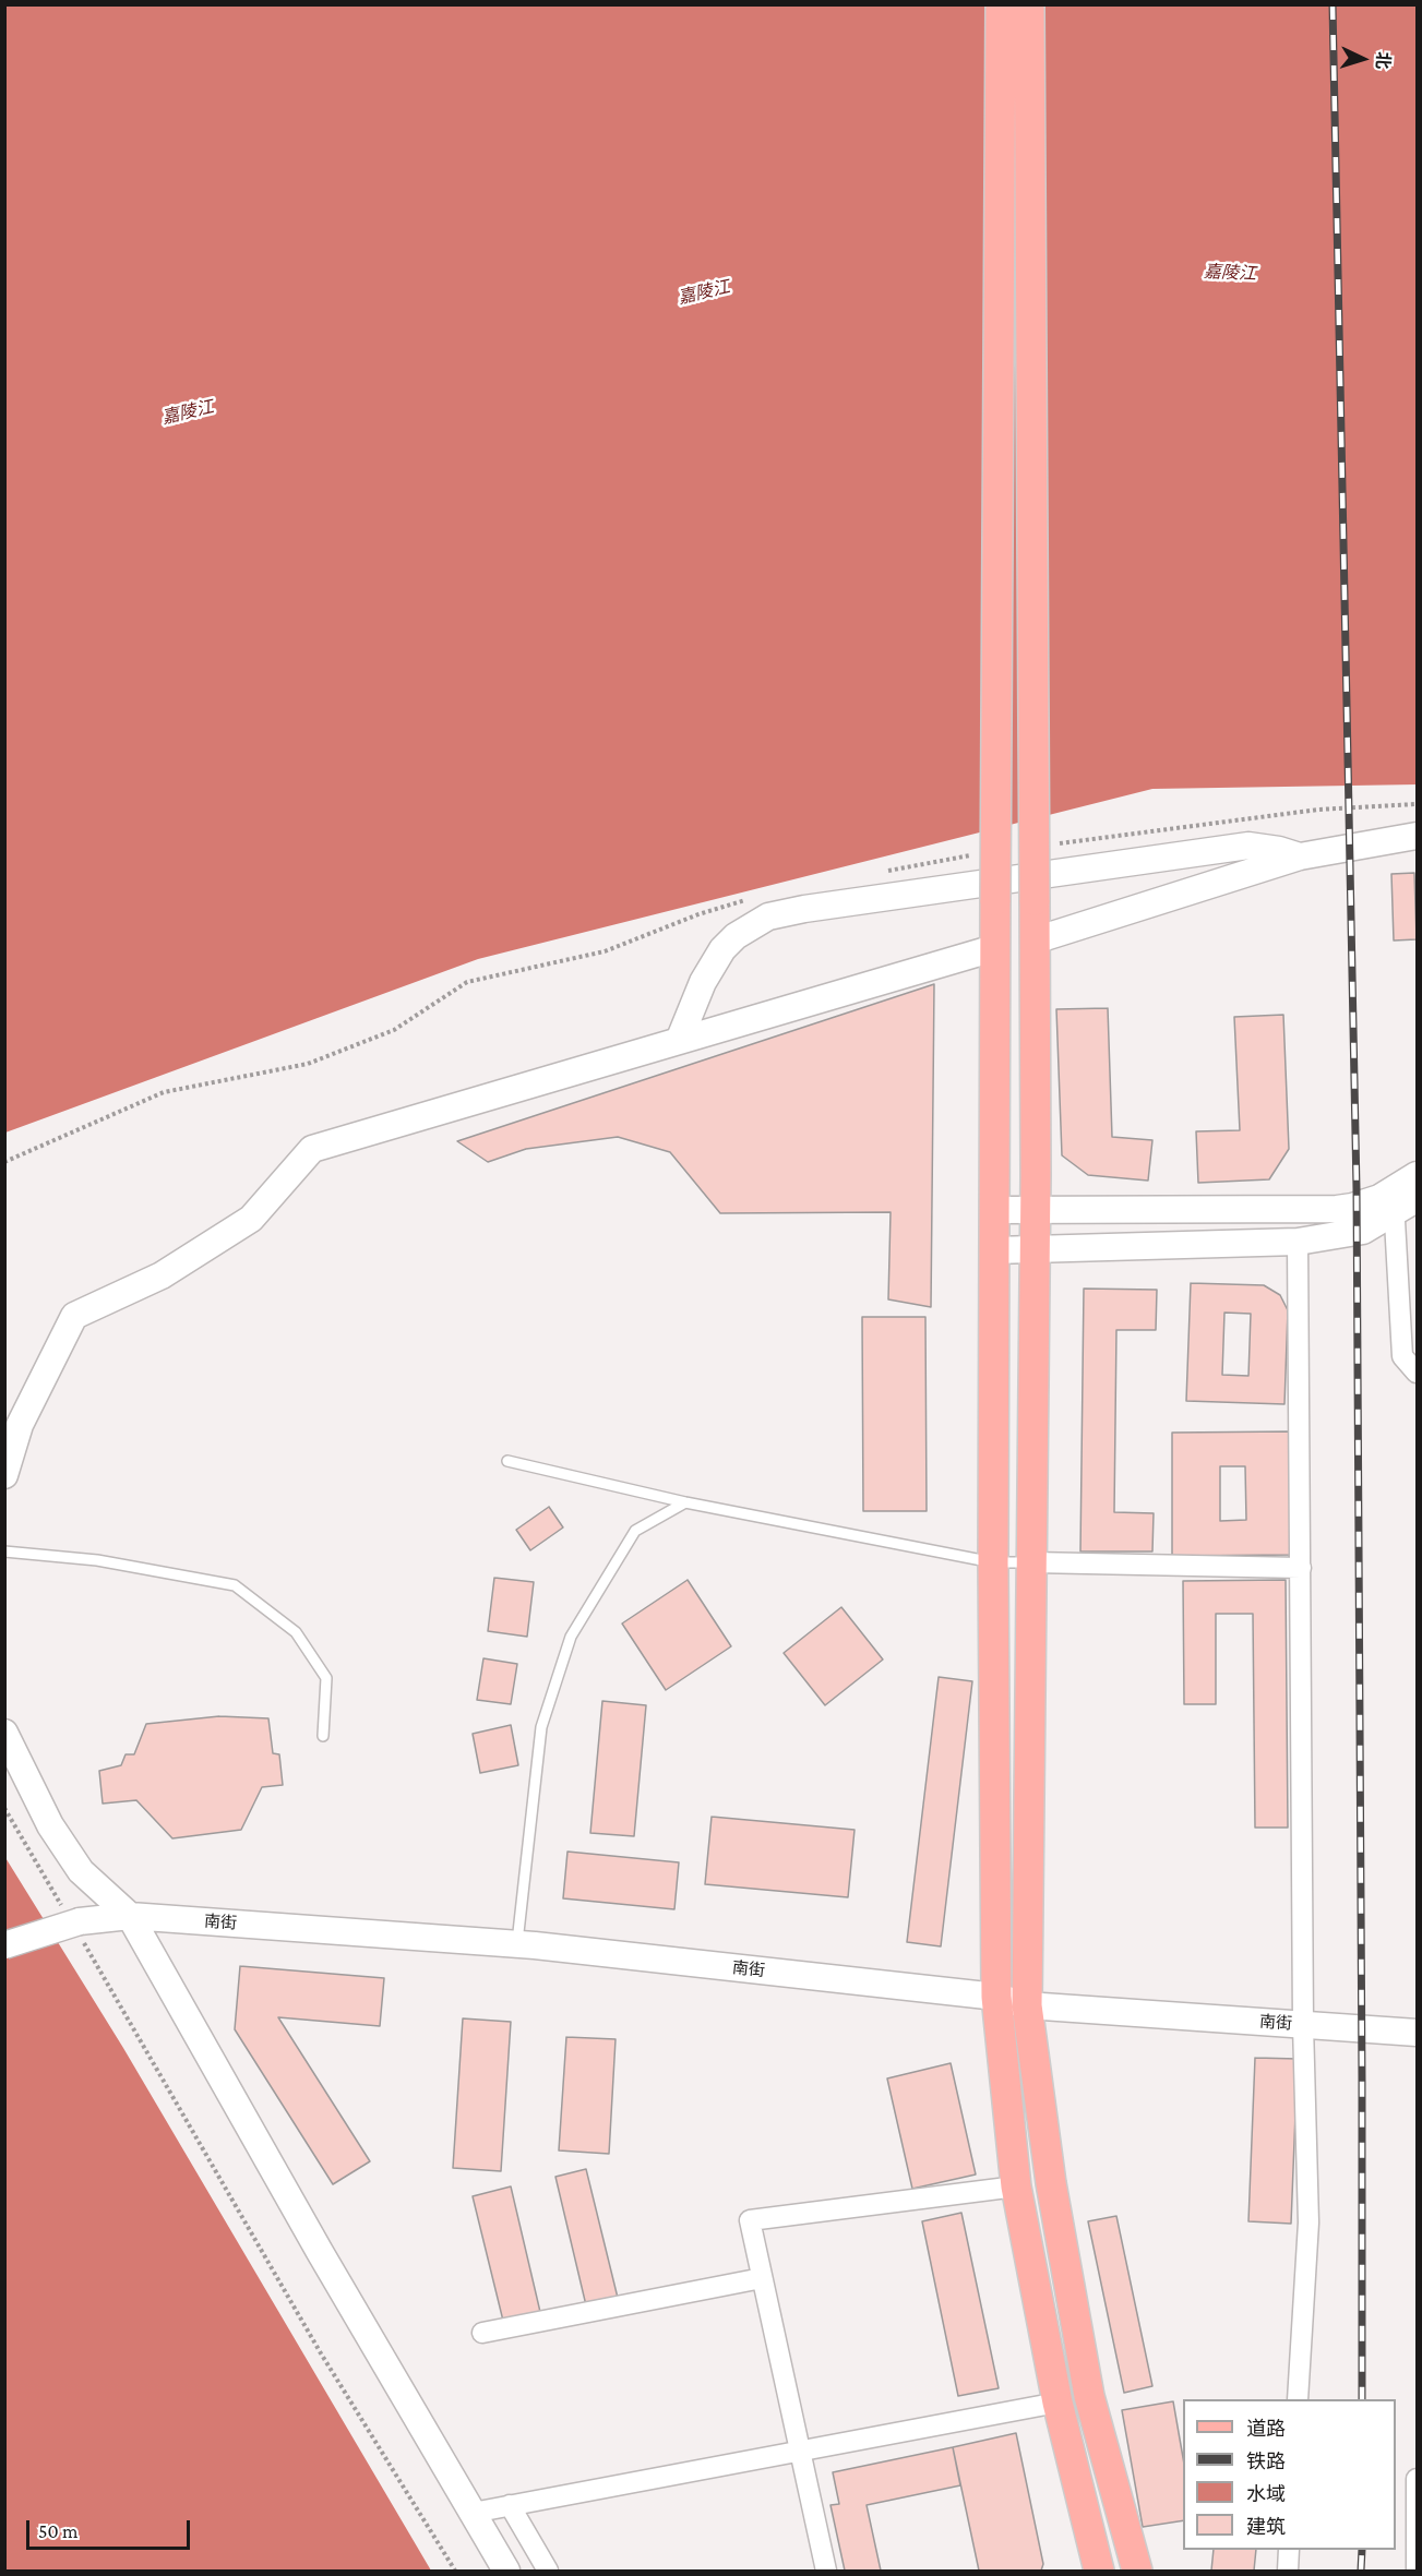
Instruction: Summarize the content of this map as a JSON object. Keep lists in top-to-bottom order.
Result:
{
  "streets": {
    "street": ["南街"]
  },
  "water": ["嘉陵江"],
  "legend": [
    "道路",
    "铁路",
    "水域",
    "建筑"
  ],
  "scale_bar": "50 m",
  "north": "right"
}
